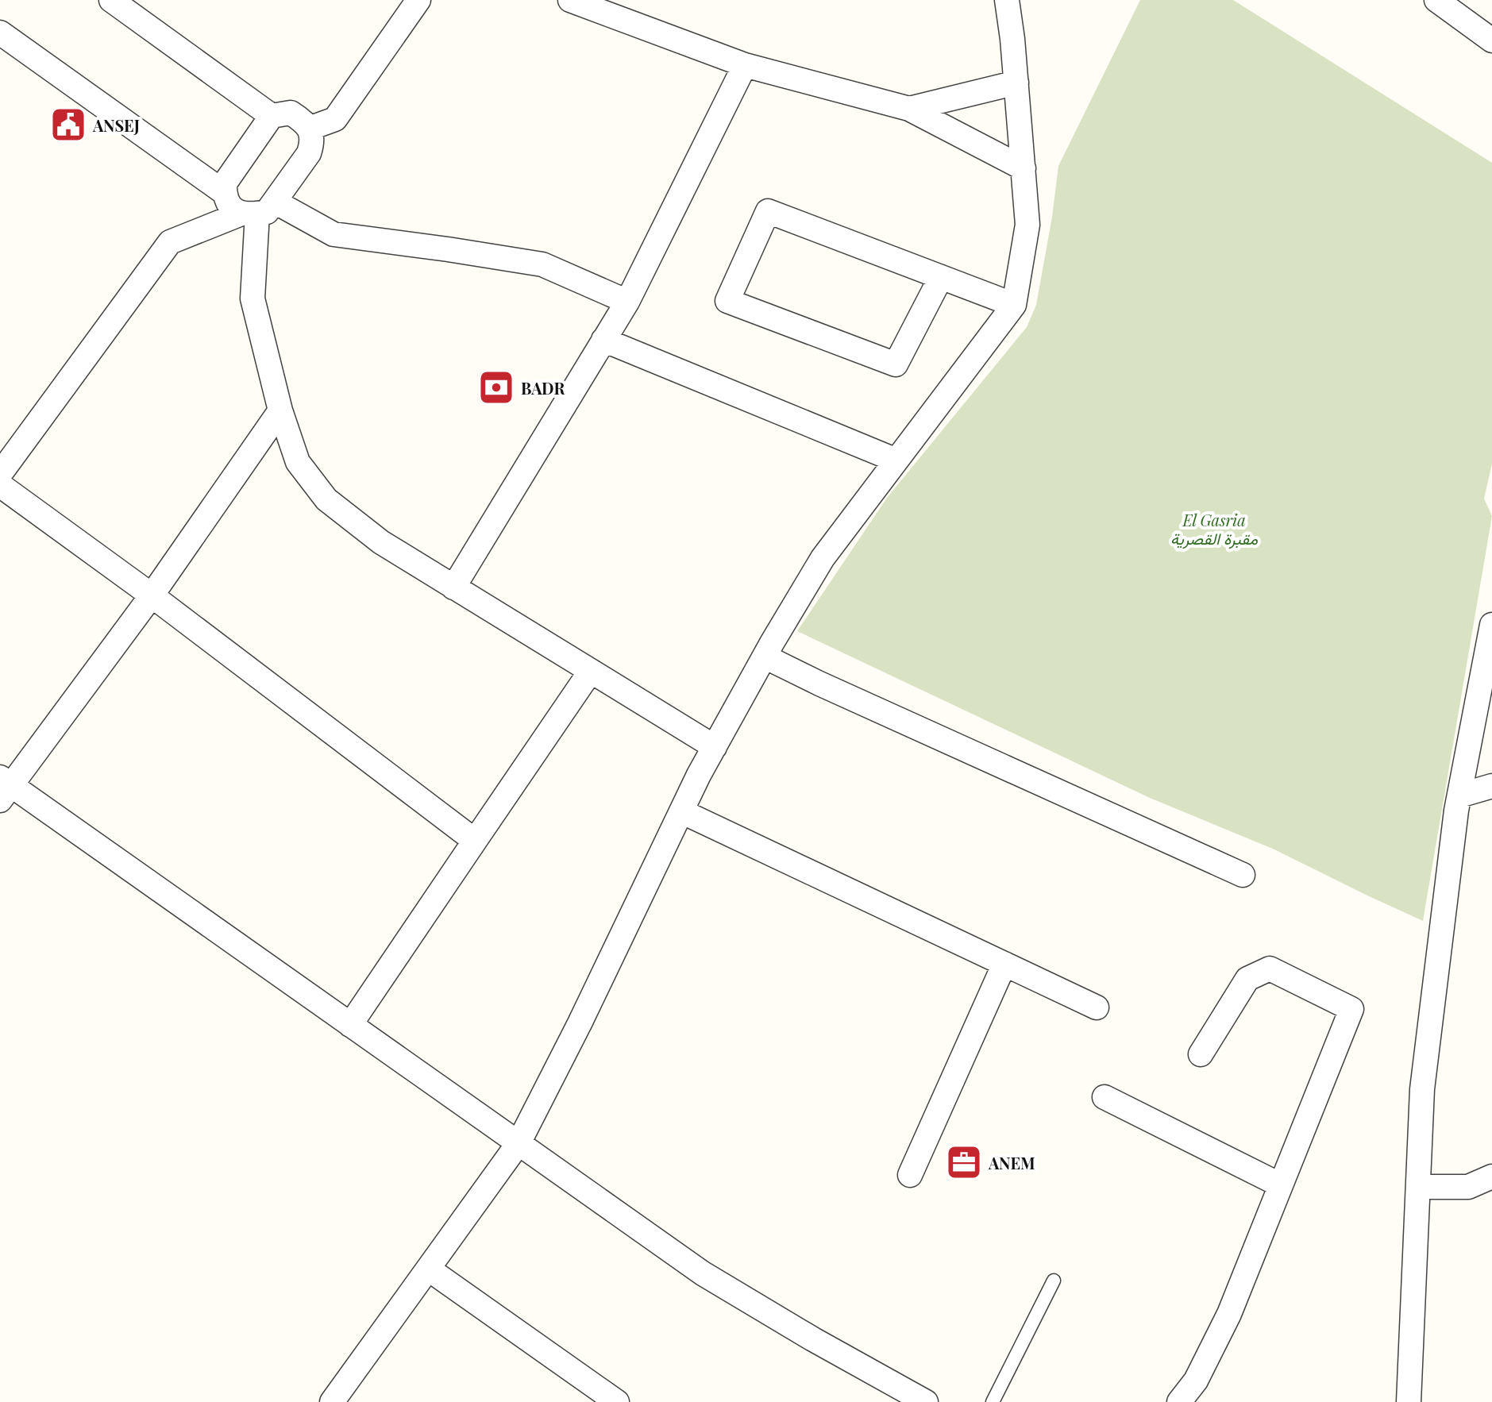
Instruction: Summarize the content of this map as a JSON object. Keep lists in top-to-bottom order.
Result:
{
  "parks": ["El Gasria مقبرة القصرية"],
  "places": {
    "public building": ["ANSEJ"],
    "bank": ["BADR"],
    "office": ["ANEM"]
  }
}
